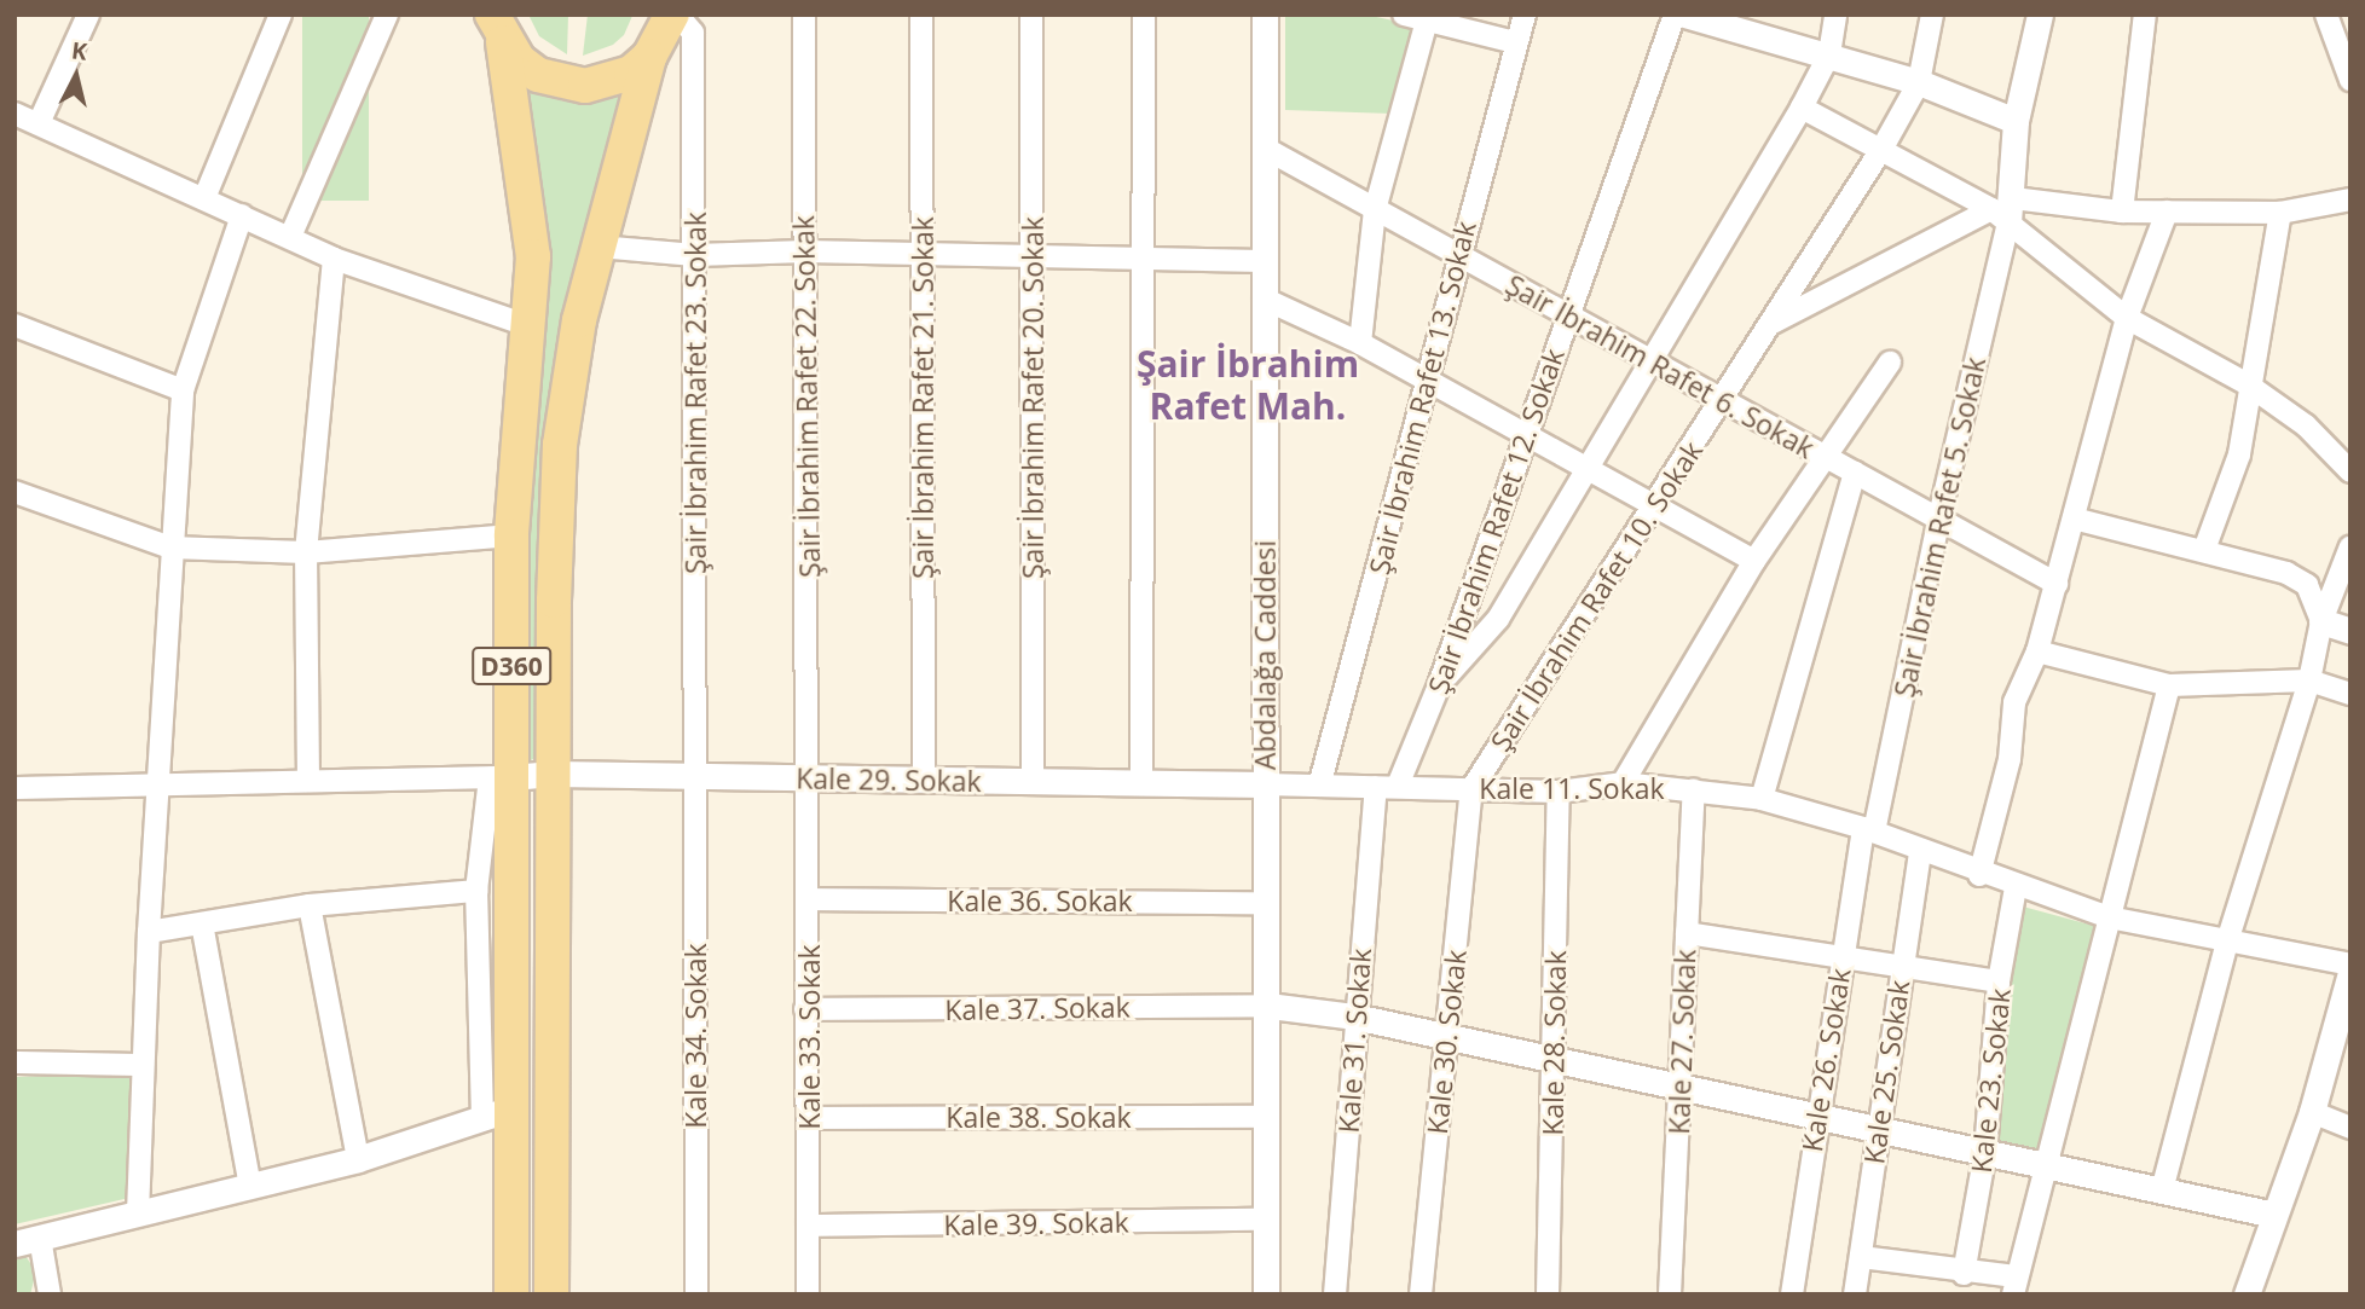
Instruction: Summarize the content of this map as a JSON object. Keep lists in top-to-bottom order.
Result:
{
  "streets": {
    "main road": ["D360"],
    "street": [
      "Şair İbrahim Rafet 6. Sokak",
      "Şair İbrahim Rafet 23. Sokak",
      "Şair İbrahim Rafet 22. Sokak",
      "Şair İbrahim Rafet 21. Sokak",
      "Şair İbrahim Rafet 20. Sokak",
      "Şair İbrahim Rafet 13. Sokak",
      "Şair İbrahim Rafet 12. Sokak",
      "Şair İbrahim Rafet 5. Sokak",
      "Şair İbrahim Rafet 10. Sokak",
      "Abdalağa Caddesi",
      "Kale 29. Sokak",
      "Kale 11. Sokak",
      "Kale 36. Sokak",
      "Kale 37. Sokak",
      "Kale 34. Sokak",
      "Kale 33. Sokak",
      "Kale 31. Sokak",
      "Kale 30. Sokak",
      "Kale 27. Sokak",
      "Kale 28. Sokak",
      "Kale 26. Sokak",
      "Kale 25. Sokak",
      "Kale 23. Sokak",
      "Kale 38. Sokak",
      "Kale 39. Sokak"
    ]
  },
  "crossings": [
    ["Şair İbrahim Rafet 6. Sokak", "Şair İbrahim Rafet 13. Sokak"],
    ["Şair İbrahim Rafet 6. Sokak", "Şair İbrahim Rafet 12. Sokak"],
    ["Şair İbrahim Rafet 6. Sokak", "Şair İbrahim Rafet 5. Sokak"],
    ["Şair İbrahim Rafet 6. Sokak", "Şair İbrahim Rafet 10. Sokak"],
    ["Şair İbrahim Rafet 6. Sokak", "Abdalağa Caddesi"],
    ["Şair İbrahim Rafet 23. Sokak", "Kale 29. Sokak"],
    ["Şair İbrahim Rafet 23. Sokak", "Kale 34. Sokak"],
    ["Şair İbrahim Rafet 22. Sokak", "Kale 29. Sokak"],
    ["Şair İbrahim Rafet 22. Sokak", "Kale 33. Sokak"],
    ["Şair İbrahim Rafet 21. Sokak", "Kale 29. Sokak"],
    ["Şair İbrahim Rafet 20. Sokak", "Kale 29. Sokak"],
    ["Şair İbrahim Rafet 13. Sokak", "Kale 11. Sokak"],
    ["Şair İbrahim Rafet 12. Sokak", "Kale 11. Sokak"],
    ["Şair İbrahim Rafet 12. Sokak", "Kale 31. Sokak"],
    ["Şair İbrahim Rafet 5. Sokak", "Kale 11. Sokak"],
    ["Şair İbrahim Rafet 5. Sokak", "Kale 26. Sokak"],
    ["Şair İbrahim Rafet 10. Sokak", "Kale 11. Sokak"],
    ["Şair İbrahim Rafet 10. Sokak", "Kale 30. Sokak"],
    ["Abdalağa Caddesi", "Kale 29. Sokak"],
    ["Abdalağa Caddesi", "Kale 11. Sokak"],
    ["Abdalağa Caddesi", "Kale 36. Sokak"],
    ["Abdalağa Caddesi", "Kale 37. Sokak"],
    ["Abdalağa Caddesi", "Kale 38. Sokak"],
    ["Abdalağa Caddesi", "Kale 39. Sokak"],
    ["D360", "Kale 29. Sokak"],
    ["Kale 29. Sokak", "Kale 11. Sokak"],
    ["Kale 29. Sokak", "Kale 34. Sokak"],
    ["Kale 29. Sokak", "Kale 33. Sokak"],
    ["Kale 11. Sokak", "Kale 31. Sokak"],
    ["Kale 11. Sokak", "Kale 30. Sokak"],
    ["Kale 11. Sokak", "Kale 27. Sokak"],
    ["Kale 11. Sokak", "Kale 28. Sokak"],
    ["Kale 11. Sokak", "Kale 26. Sokak"],
    ["Kale 11. Sokak", "Kale 25. Sokak"],
    ["Kale 11. Sokak", "Kale 23. Sokak"],
    ["Kale 36. Sokak", "Kale 33. Sokak"],
    ["Kale 37. Sokak", "Kale 33. Sokak"],
    ["Kale 33. Sokak", "Kale 38. Sokak"],
    ["Kale 33. Sokak", "Kale 39. Sokak"]
  ],
  "districts": ["Şair İbrahim Rafet Mah."],
  "north": "top"
}
